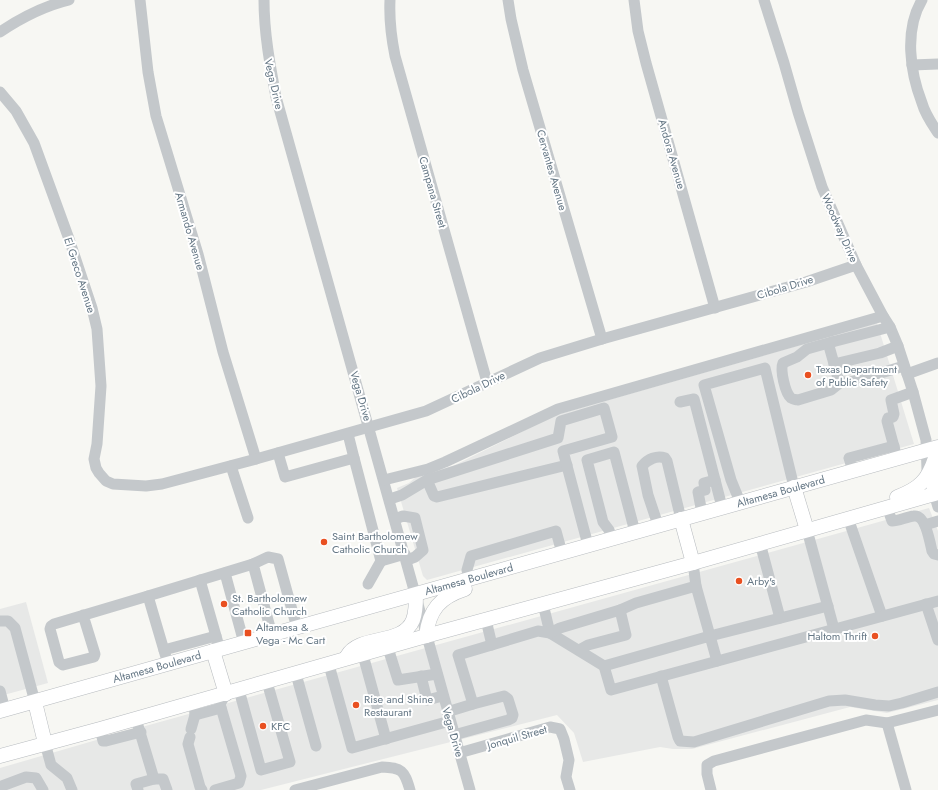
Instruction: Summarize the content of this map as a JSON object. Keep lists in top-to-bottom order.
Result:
{
  "streets": {
    "main road": ["Altamesa Boulevard"],
    "street": [
      "Vega Drive",
      "Andora Avenue",
      "Cervantes Avenue",
      "Campana Street",
      "Woodway Drive",
      "Armando Avenue",
      "El Greco Avenue",
      "Cibola Drive",
      "Jonquil Street"
    ]
  },
  "crossings": [
    ["Vega Drive", "Cibola Drive"],
    ["Vega Drive", "Altamesa Boulevard"],
    ["Vega Drive", "Jonquil Street"],
    ["Andora Avenue", "Cibola Drive"],
    ["Cervantes Avenue", "Cibola Drive"],
    ["Campana Street", "Cibola Drive"],
    ["Woodway Drive", "Cibola Drive"],
    ["Woodway Drive", "Altamesa Boulevard"],
    ["Armando Avenue", "Cibola Drive"],
    ["El Greco Avenue", "Cibola Drive"]
  ],
  "places": {
    "other": [
      "Texas Department of Public Safety",
      "Saint Bartholomew Catholic Church",
      "Arby's",
      "St. Bartholomew Catholic Church",
      "Haltom Thrift",
      "Rise and Shine Restaurant",
      "KFC"
    ],
    "transit": ["Altamesa & Vega - Mc Cart"]
  }
}
